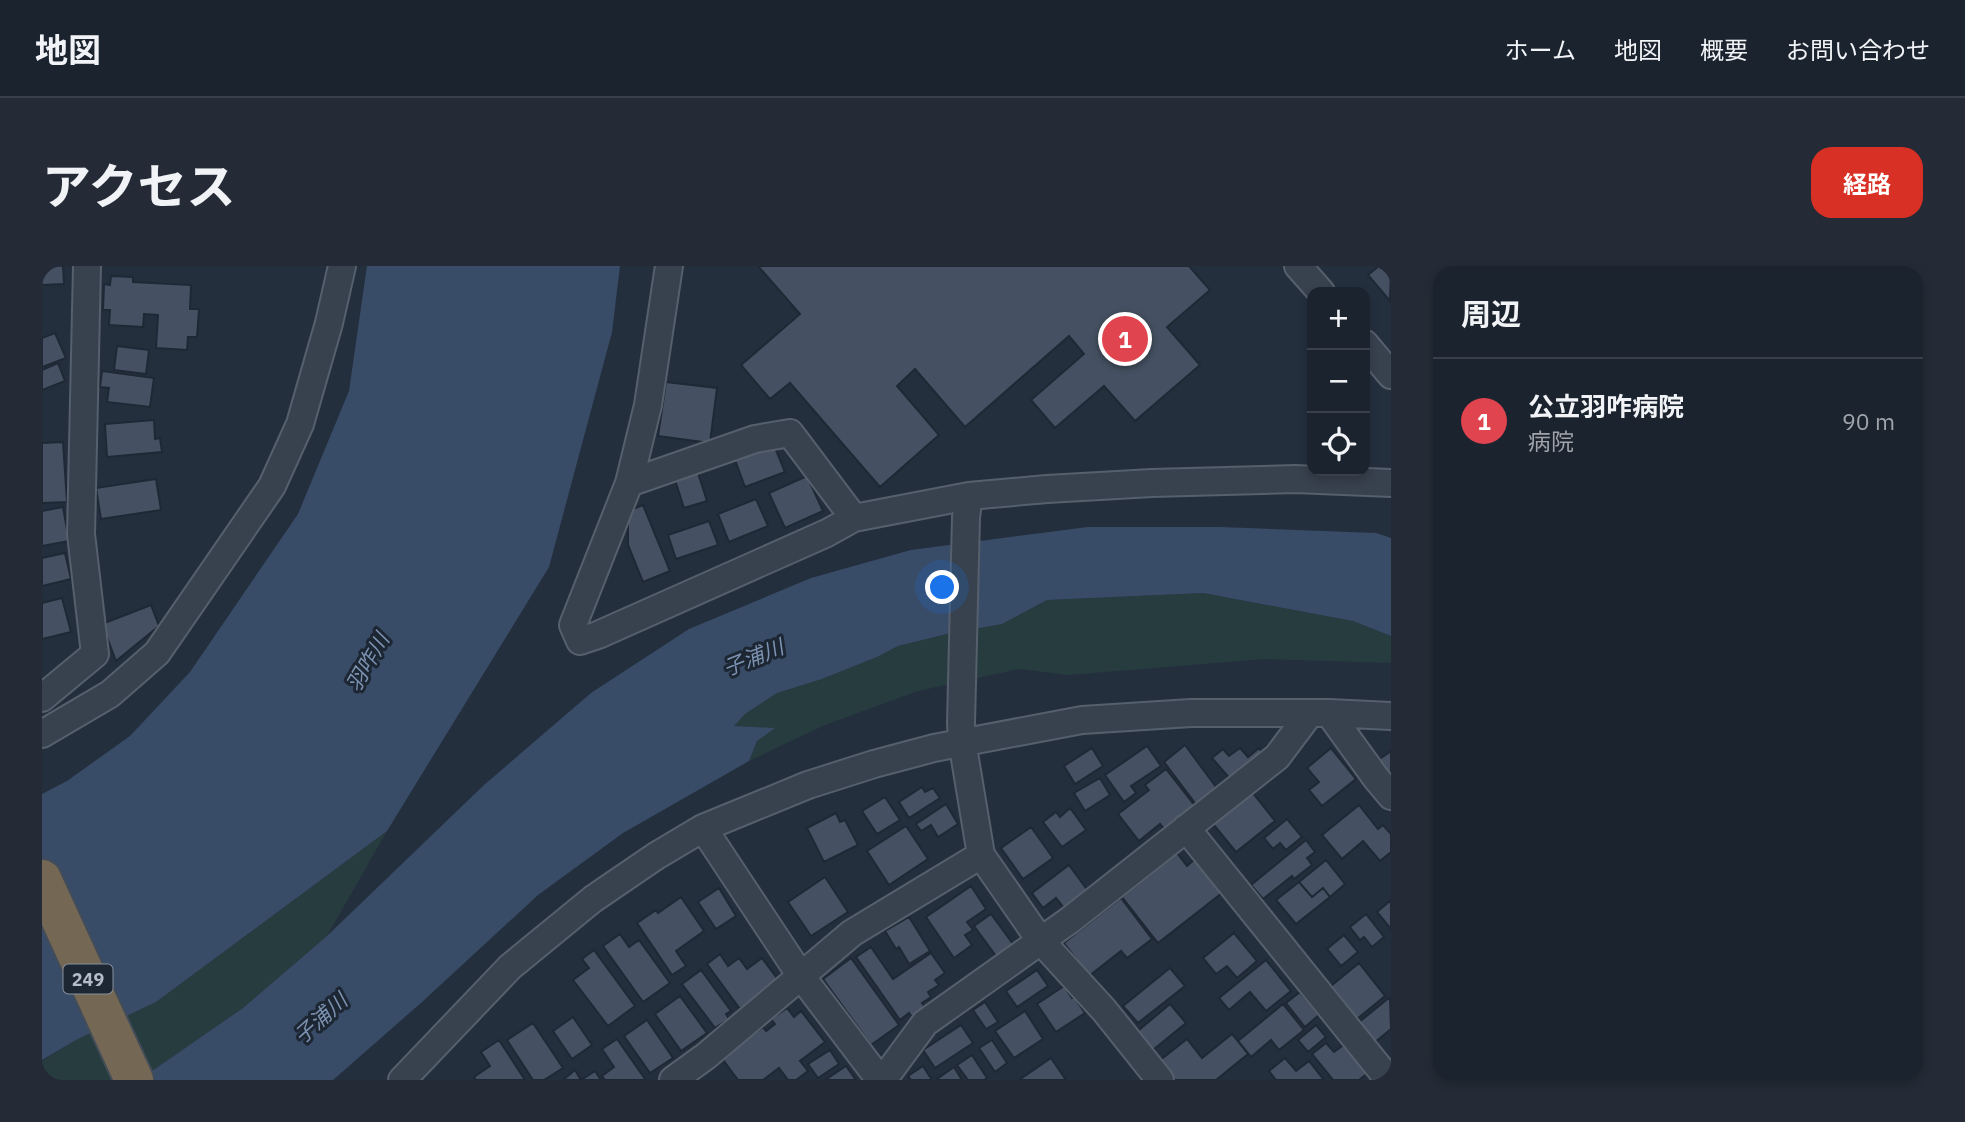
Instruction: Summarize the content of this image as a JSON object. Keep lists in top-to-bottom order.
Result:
{
  "streets": {
    "highway": ["249"]
  },
  "water": ["子浦川", "羽咋川"],
  "page": {
    "header": "地図",
    "nav": [
      "ホーム",
      "地図",
      "概要",
      "お問い合わせ"
    ],
    "title": "アクセス",
    "buttons": "経路",
    "heading": "周辺",
    "map_buttons": ["+", "−"],
    "pins": "1",
    "list": [
      {
        "mark": "1",
        "name": "公立羽咋病院",
        "note": "病院",
        "value": "90 m"
      }
    ]
  }
}
